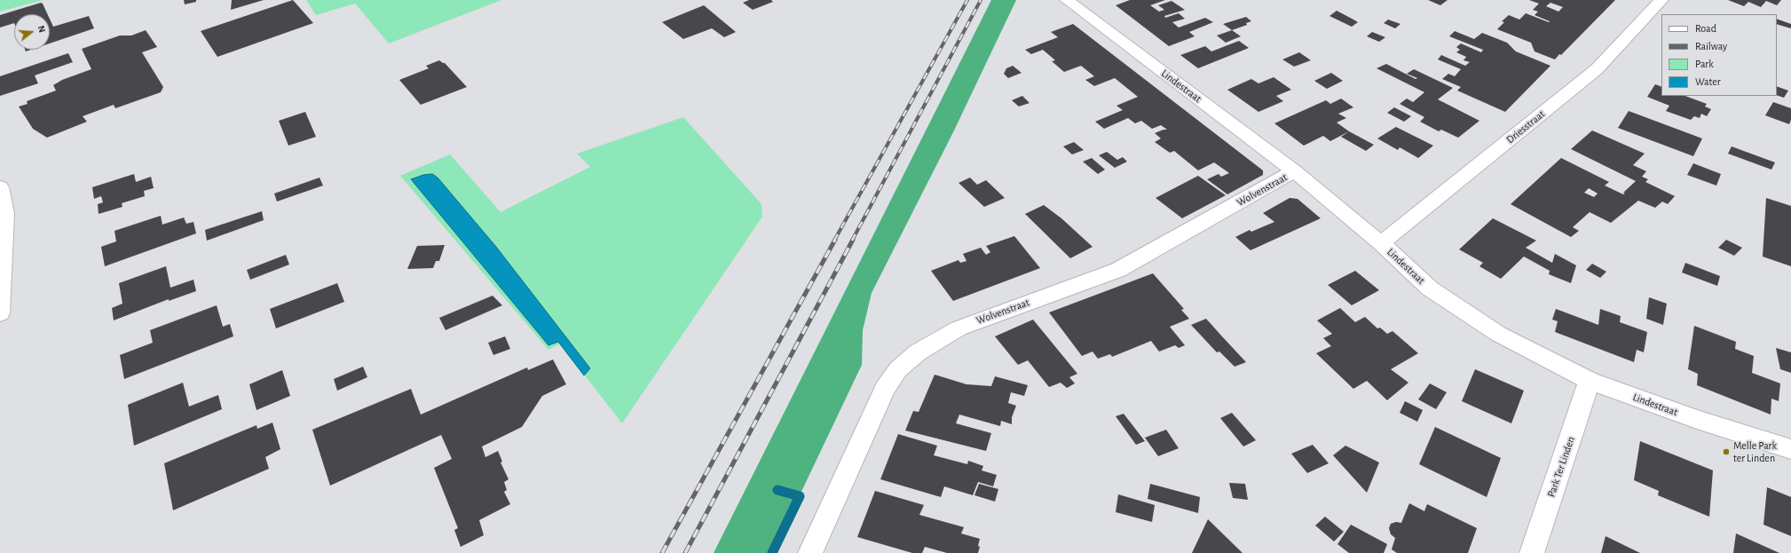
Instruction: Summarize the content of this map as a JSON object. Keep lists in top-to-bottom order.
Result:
{
  "streets": {
    "street": [
      "Lindestraat",
      "Driesstraat",
      "Wolvenstraat",
      "Park Ter Linden"
    ]
  },
  "crossings": [
    ["Lindestraat", "Driesstraat"],
    ["Lindestraat", "Wolvenstraat"],
    ["Lindestraat", "Park Ter Linden"]
  ],
  "places": ["Melle Park ter Linden"],
  "legend": [
    "Road",
    "Railway",
    "Park",
    "Water"
  ],
  "north": "right"
}
